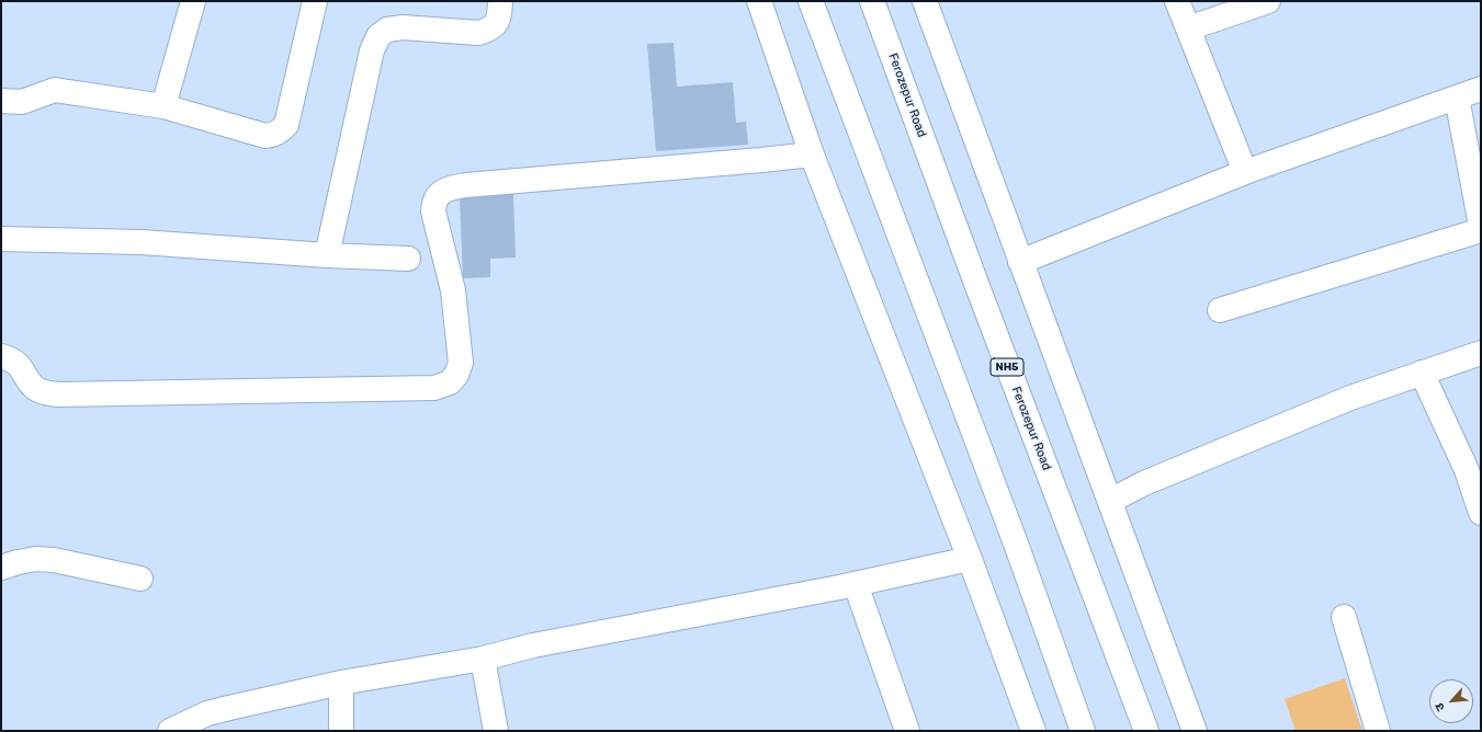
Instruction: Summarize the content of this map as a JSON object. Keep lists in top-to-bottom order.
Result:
{
  "streets": {
    "main road": ["Ferozepur Road", "NH5"]
  },
  "north": "bottom left"
}
